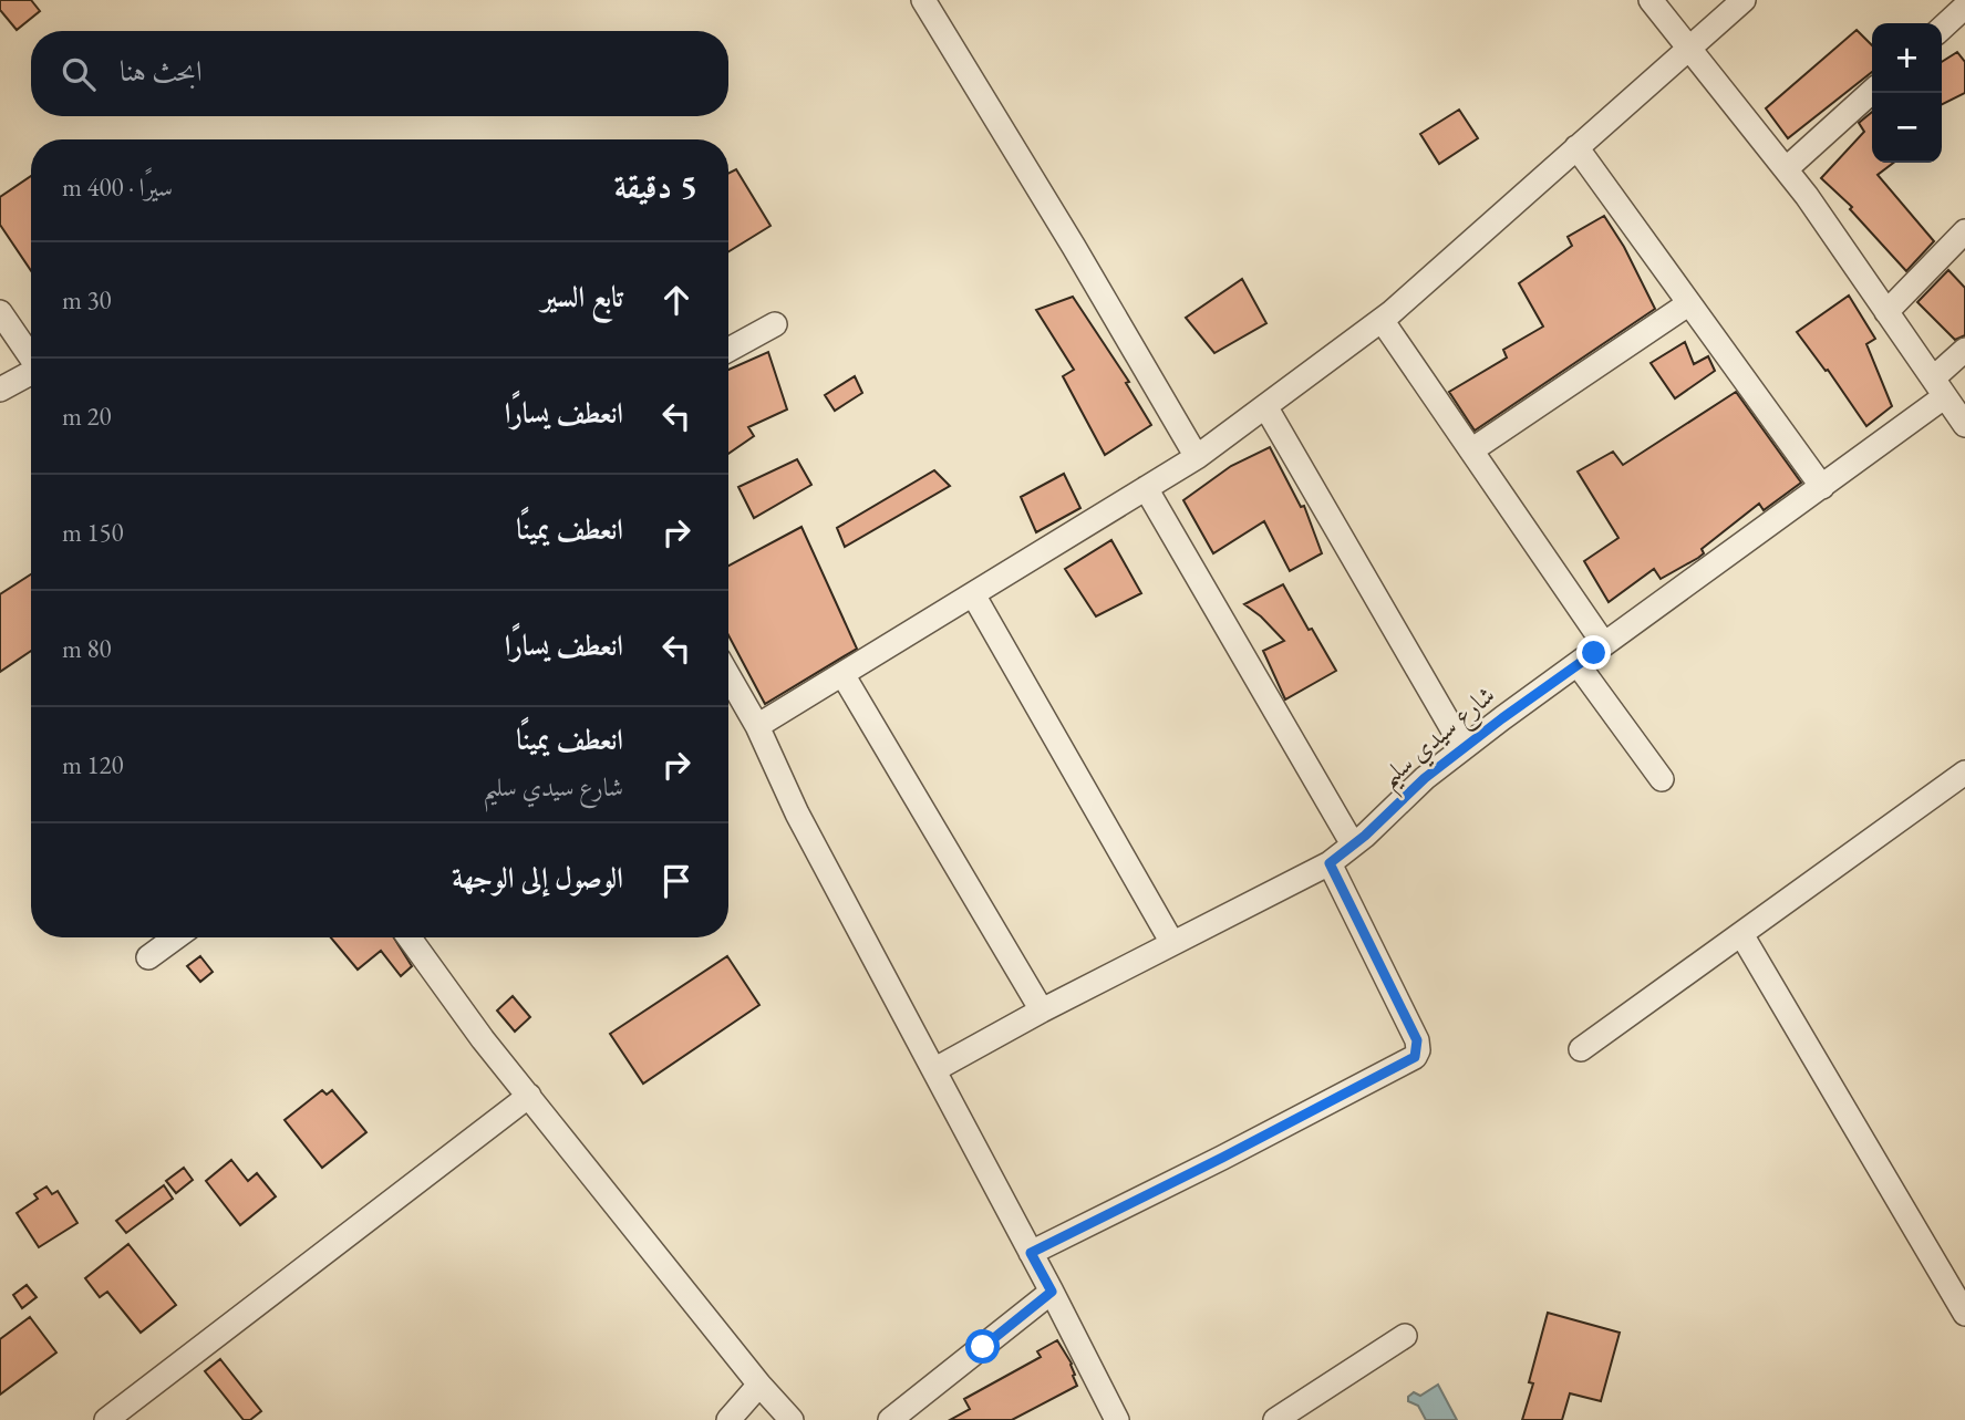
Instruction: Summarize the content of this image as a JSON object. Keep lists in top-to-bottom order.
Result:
{
  "streets": {
    "street": ["شارع سيدي سليم"]
  },
  "page": {
    "map_buttons": ["+", "−"],
    "search": "ابحث هنا",
    "heading": ["5 دقيقة", "سيرًا · 400 m"],
    "list": [
      ["تابع السير", "30 m"],
      ["انعطف يسارًا", "20 m"],
      ["انعطف يمينًا", "150 m"],
      ["انعطف يسارًا", "80 m"],
      ["انعطف يمينًا", "شارع سيدي سليم", "120 m"],
      "الوصول إلى الوجهة"
    ]
  }
}
